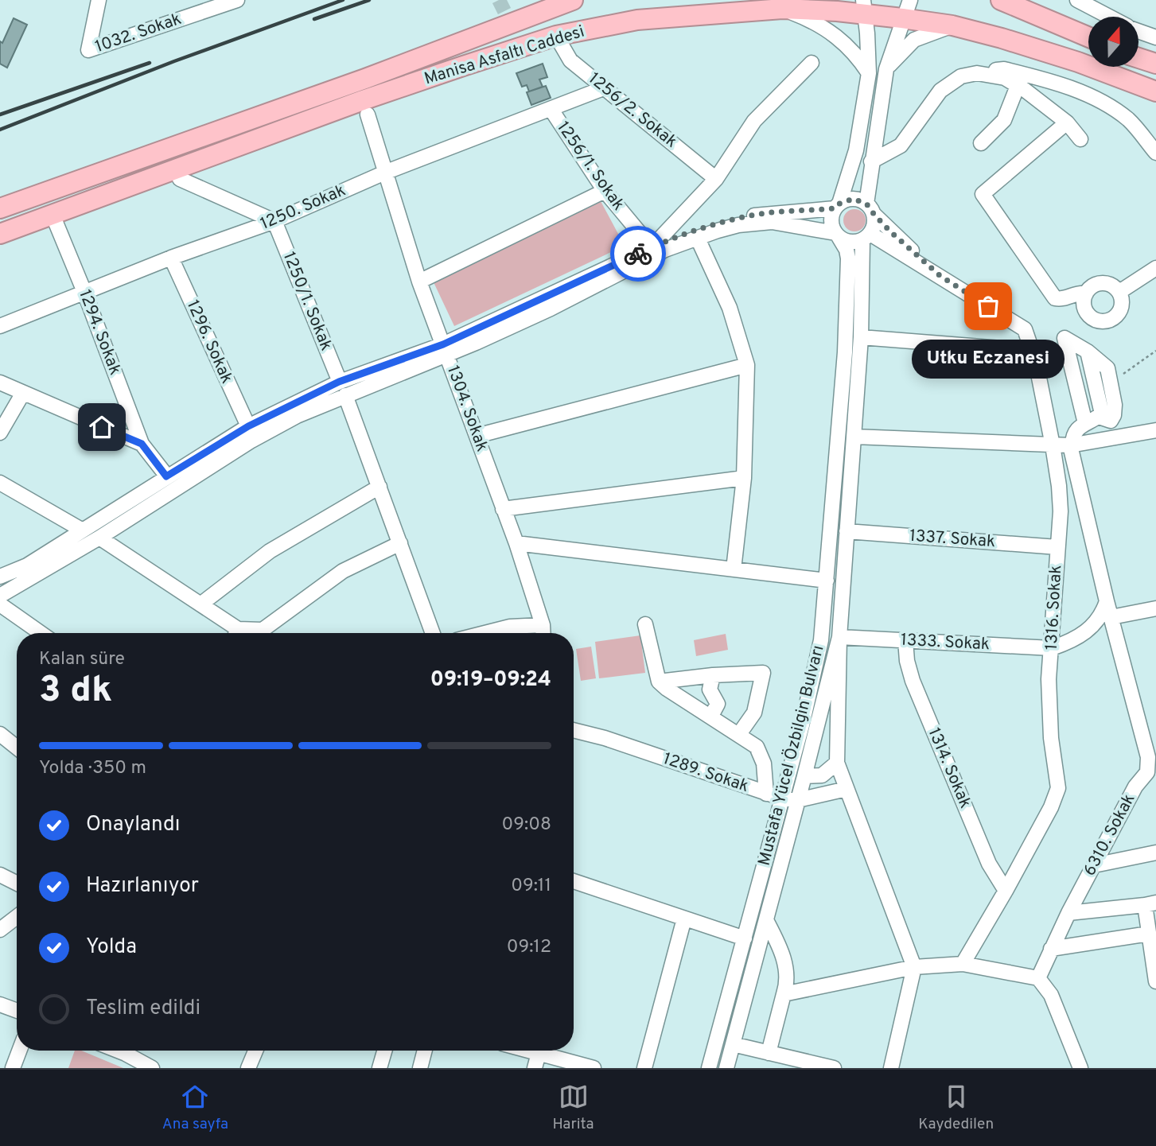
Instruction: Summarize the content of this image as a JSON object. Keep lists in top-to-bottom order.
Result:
{
  "streets": {
    "highway": ["Manisa Asfaltı Caddesi"],
    "street": [
      "1032. Sokak",
      "1256/2. Sokak",
      "1256/1. Sokak",
      "1250. Sokak",
      "1250/1. Sokak",
      "1294. Sokak",
      "1296. Sokak",
      "1304. Sokak",
      "1337. Sokak",
      "1316. Sokak",
      "1333. Sokak",
      "Mustafa Yücel Özbilgin Bulvarı",
      "1314. Sokak",
      "1289. Sokak",
      "6310. Sokak"
    ]
  },
  "crossings": [
    ["Manisa Asfaltı Caddesi", "1256/2. Sokak"],
    ["Manisa Asfaltı Caddesi", "1294. Sokak"],
    ["1256/2. Sokak", "1250. Sokak"],
    ["1256/1. Sokak", "1250. Sokak"],
    ["1250. Sokak", "1250/1. Sokak"],
    ["1250. Sokak", "1294. Sokak"],
    ["1250. Sokak", "1296. Sokak"],
    ["1250. Sokak", "1304. Sokak"],
    ["1337. Sokak", "1316. Sokak"],
    ["1337. Sokak", "Mustafa Yücel Özbilgin Bulvarı"],
    ["1316. Sokak", "1333. Sokak"],
    ["1316. Sokak", "1314. Sokak"],
    ["1333. Sokak", "Mustafa Yücel Özbilgin Bulvarı"],
    ["1333. Sokak", "1314. Sokak"],
    ["Mustafa Yücel Özbilgin Bulvarı", "1289. Sokak"]
  ],
  "places": ["Utku Eczanesi"],
  "north": "top",
  "page": {
    "bubble": "Utku Eczanesi",
    "heading": ["3 dk", "Kalan süre", "09:19–09:24"],
    "bar": "Yolda · 350 m",
    "list": [
      ["Onaylandı", "09:08"],
      ["Hazırlanıyor", "09:11"],
      ["Yolda", "09:12"],
      "Teslim edildi"
    ],
    "tabs": ["Ana sayfa", "Harita", "Kaydedilen"]
  }
}
